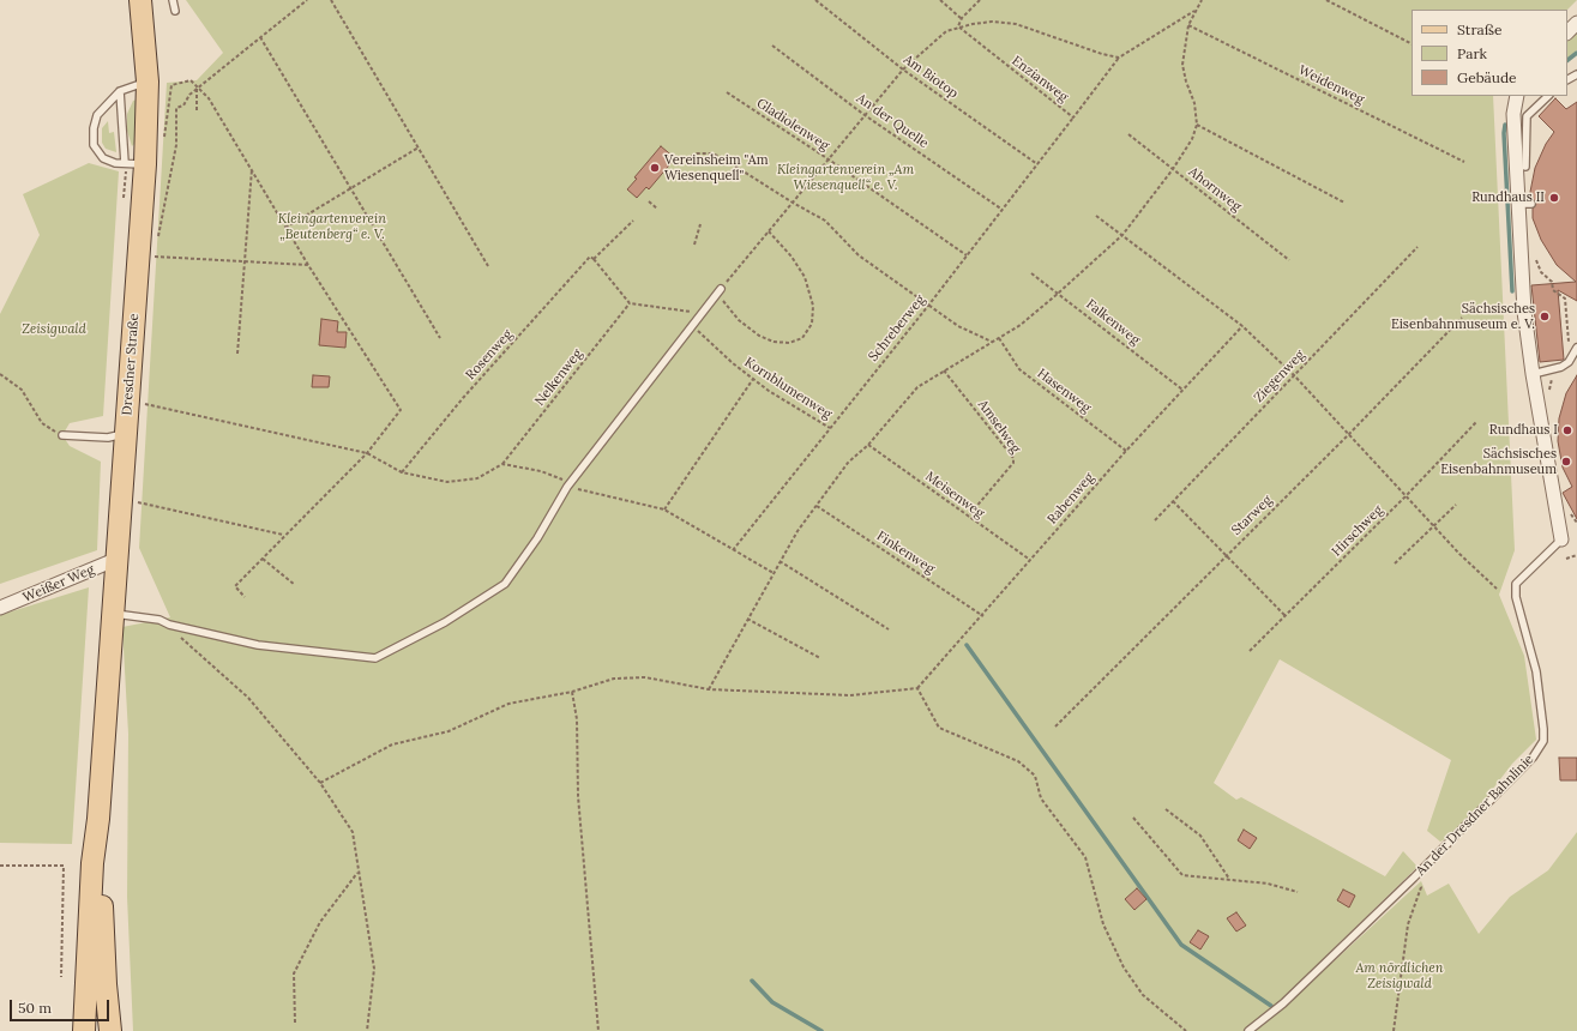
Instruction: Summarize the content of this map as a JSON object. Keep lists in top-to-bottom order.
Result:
{
  "streets": {
    "main road": ["Dresdner Straße"],
    "street": ["Weißer Weg", "An der Dresdner Bahnlinie"],
    "path": [
      "Am Biotop",
      "Enzianweg",
      "Weidenweg",
      "An der Quelle",
      "Gladiolenweg",
      "Ahornweg",
      "Falkenweg",
      "Schreberweg",
      "Rosenweg",
      "Ziegenweg",
      "Nelkenweg",
      "Kornblumenweg",
      "Hasenweg",
      "Amselweg",
      "Meisenweg",
      "Rabenweg",
      "Starweg",
      "Hirschweg",
      "Finkenweg"
    ]
  },
  "crossings": [
    ["Am Biotop", "Schreberweg"],
    ["Enzianweg", "Schreberweg"],
    ["An der Quelle", "Schreberweg"],
    ["Gladiolenweg", "Schreberweg"],
    ["Falkenweg", "Rabenweg"],
    ["Schreberweg", "Kornblumenweg"],
    ["Dresdner Straße", "Weißer Weg"],
    ["Hasenweg", "Rabenweg"],
    ["Amselweg", "Meisenweg"],
    ["Meisenweg", "Rabenweg"],
    ["Rabenweg", "Finkenweg"]
  ],
  "parks": [
    "Kleingartenverein „Am Wiesenquell“ e. V.",
    "Kleingartenverein „Beutenberg“ e. V.",
    "Zeisigwald",
    "Am nördlichen Zeisigwald"
  ],
  "places": [
    "Vereinsheim \"Am Wiesenquell\"",
    "Rundhaus II",
    "Sächsisches Eisenbahnmuseum e. V.",
    "Rundhaus I",
    "Sächsisches Eisenbahnmuseum"
  ],
  "legend": ["Straße", "Park", "Gebäude"],
  "scale_bar": "50 m"
}
